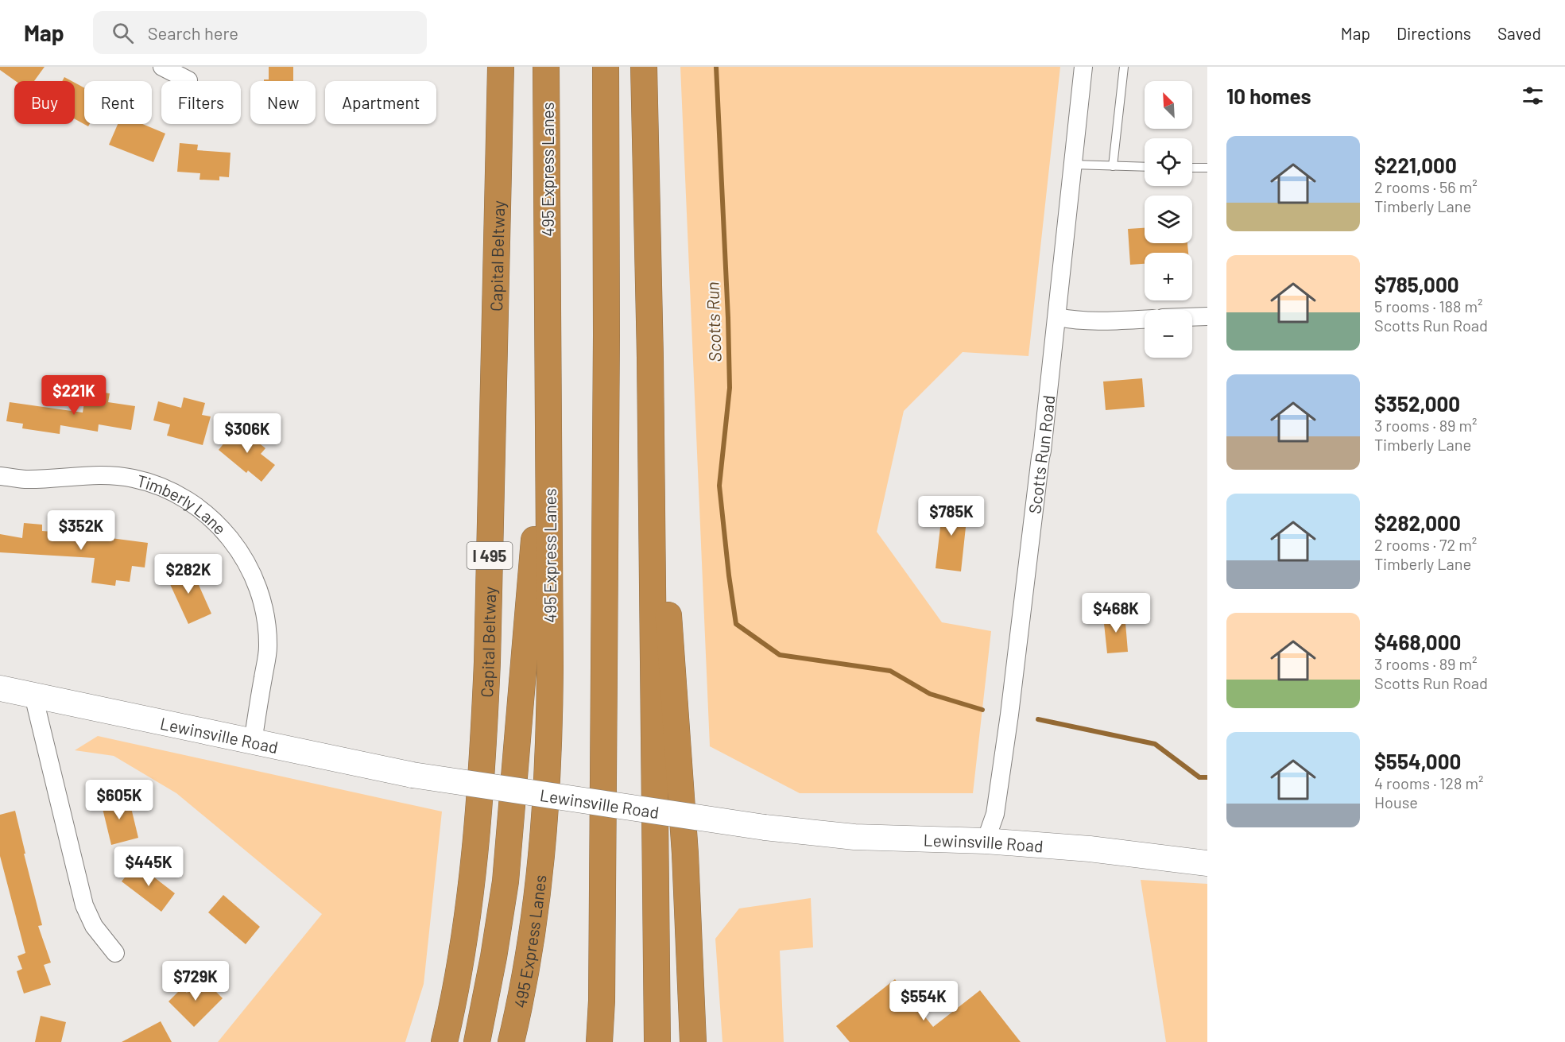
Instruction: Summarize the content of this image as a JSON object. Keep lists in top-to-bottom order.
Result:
{
  "streets": {
    "highway": ["495 Express Lanes", "Capital Beltway", "I 495"],
    "main road": ["Lewinsville Road"],
    "street": ["Scotts Run Road", "Timberly Lane"]
  },
  "crossings": [
    ["Scotts Run Road", "Lewinsville Road"],
    ["Timberly Lane", "Lewinsville Road"]
  ],
  "water": ["Scotts Run"],
  "north": "top left",
  "page": {
    "header": "Map",
    "search": "Search here",
    "nav": ["Map", "Directions", "Saved"],
    "heading": "10 homes",
    "map_buttons": ["+", "−"],
    "chip": [
      "Buy",
      "Rent",
      "Filters",
      "New",
      "Apartment"
    ],
    "list": [
      {
        "name": "$221,000",
        "note": "2 rooms · 56 m² · Timberly Lane"
      },
      {
        "name": "$785,000",
        "note": "5 rooms · 188 m² · Scotts Run Road"
      },
      {
        "name": "$352,000",
        "note": "3 rooms · 89 m² · Timberly Lane"
      },
      {
        "name": "$282,000",
        "note": "2 rooms · 72 m² · Timberly Lane"
      },
      {
        "name": "$468,000",
        "note": "3 rooms · 89 m² · Scotts Run Road"
      },
      {
        "name": "$554,000",
        "note": "4 rooms · 128 m² · House"
      }
    ],
    "price": [
      "$221K",
      "$306K",
      "$785K",
      "$352K",
      "$282K",
      "$468K",
      "$605K",
      "$445K",
      "$729K",
      "$554K"
    ]
  }
}
